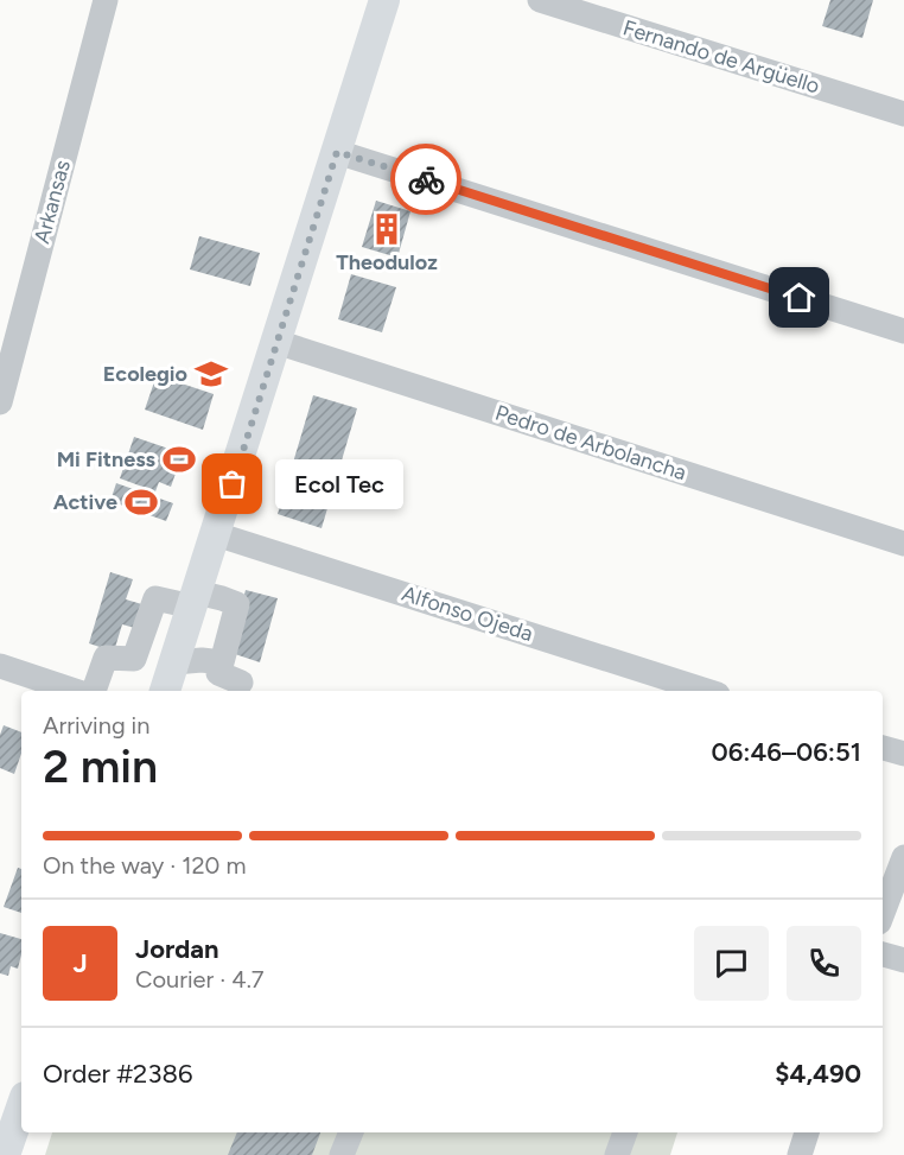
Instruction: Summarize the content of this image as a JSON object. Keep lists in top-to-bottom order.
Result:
{
  "streets": {
    "street": [
      "Fernando de Argüello",
      "Arkansas",
      "Pedro de Arbolancha",
      "Alfonso Ojeda"
    ]
  },
  "places": {
    "building": ["Theoduloz"],
    "school or university": ["Ecolegio"],
    "sports": ["Mi Fitness", "Active"],
    "other": ["Ecol Tec"]
  },
  "page": {
    "bubble": "Ecol Tec",
    "heading": ["2 min", "Arriving in", "06:46–06:51"],
    "panel": [
      "Jordan",
      "Courier · 4.7",
      "Order #2386",
      "$4,490"
    ],
    "bar": "On the way · 120 m",
    "round": "J"
  }
}
